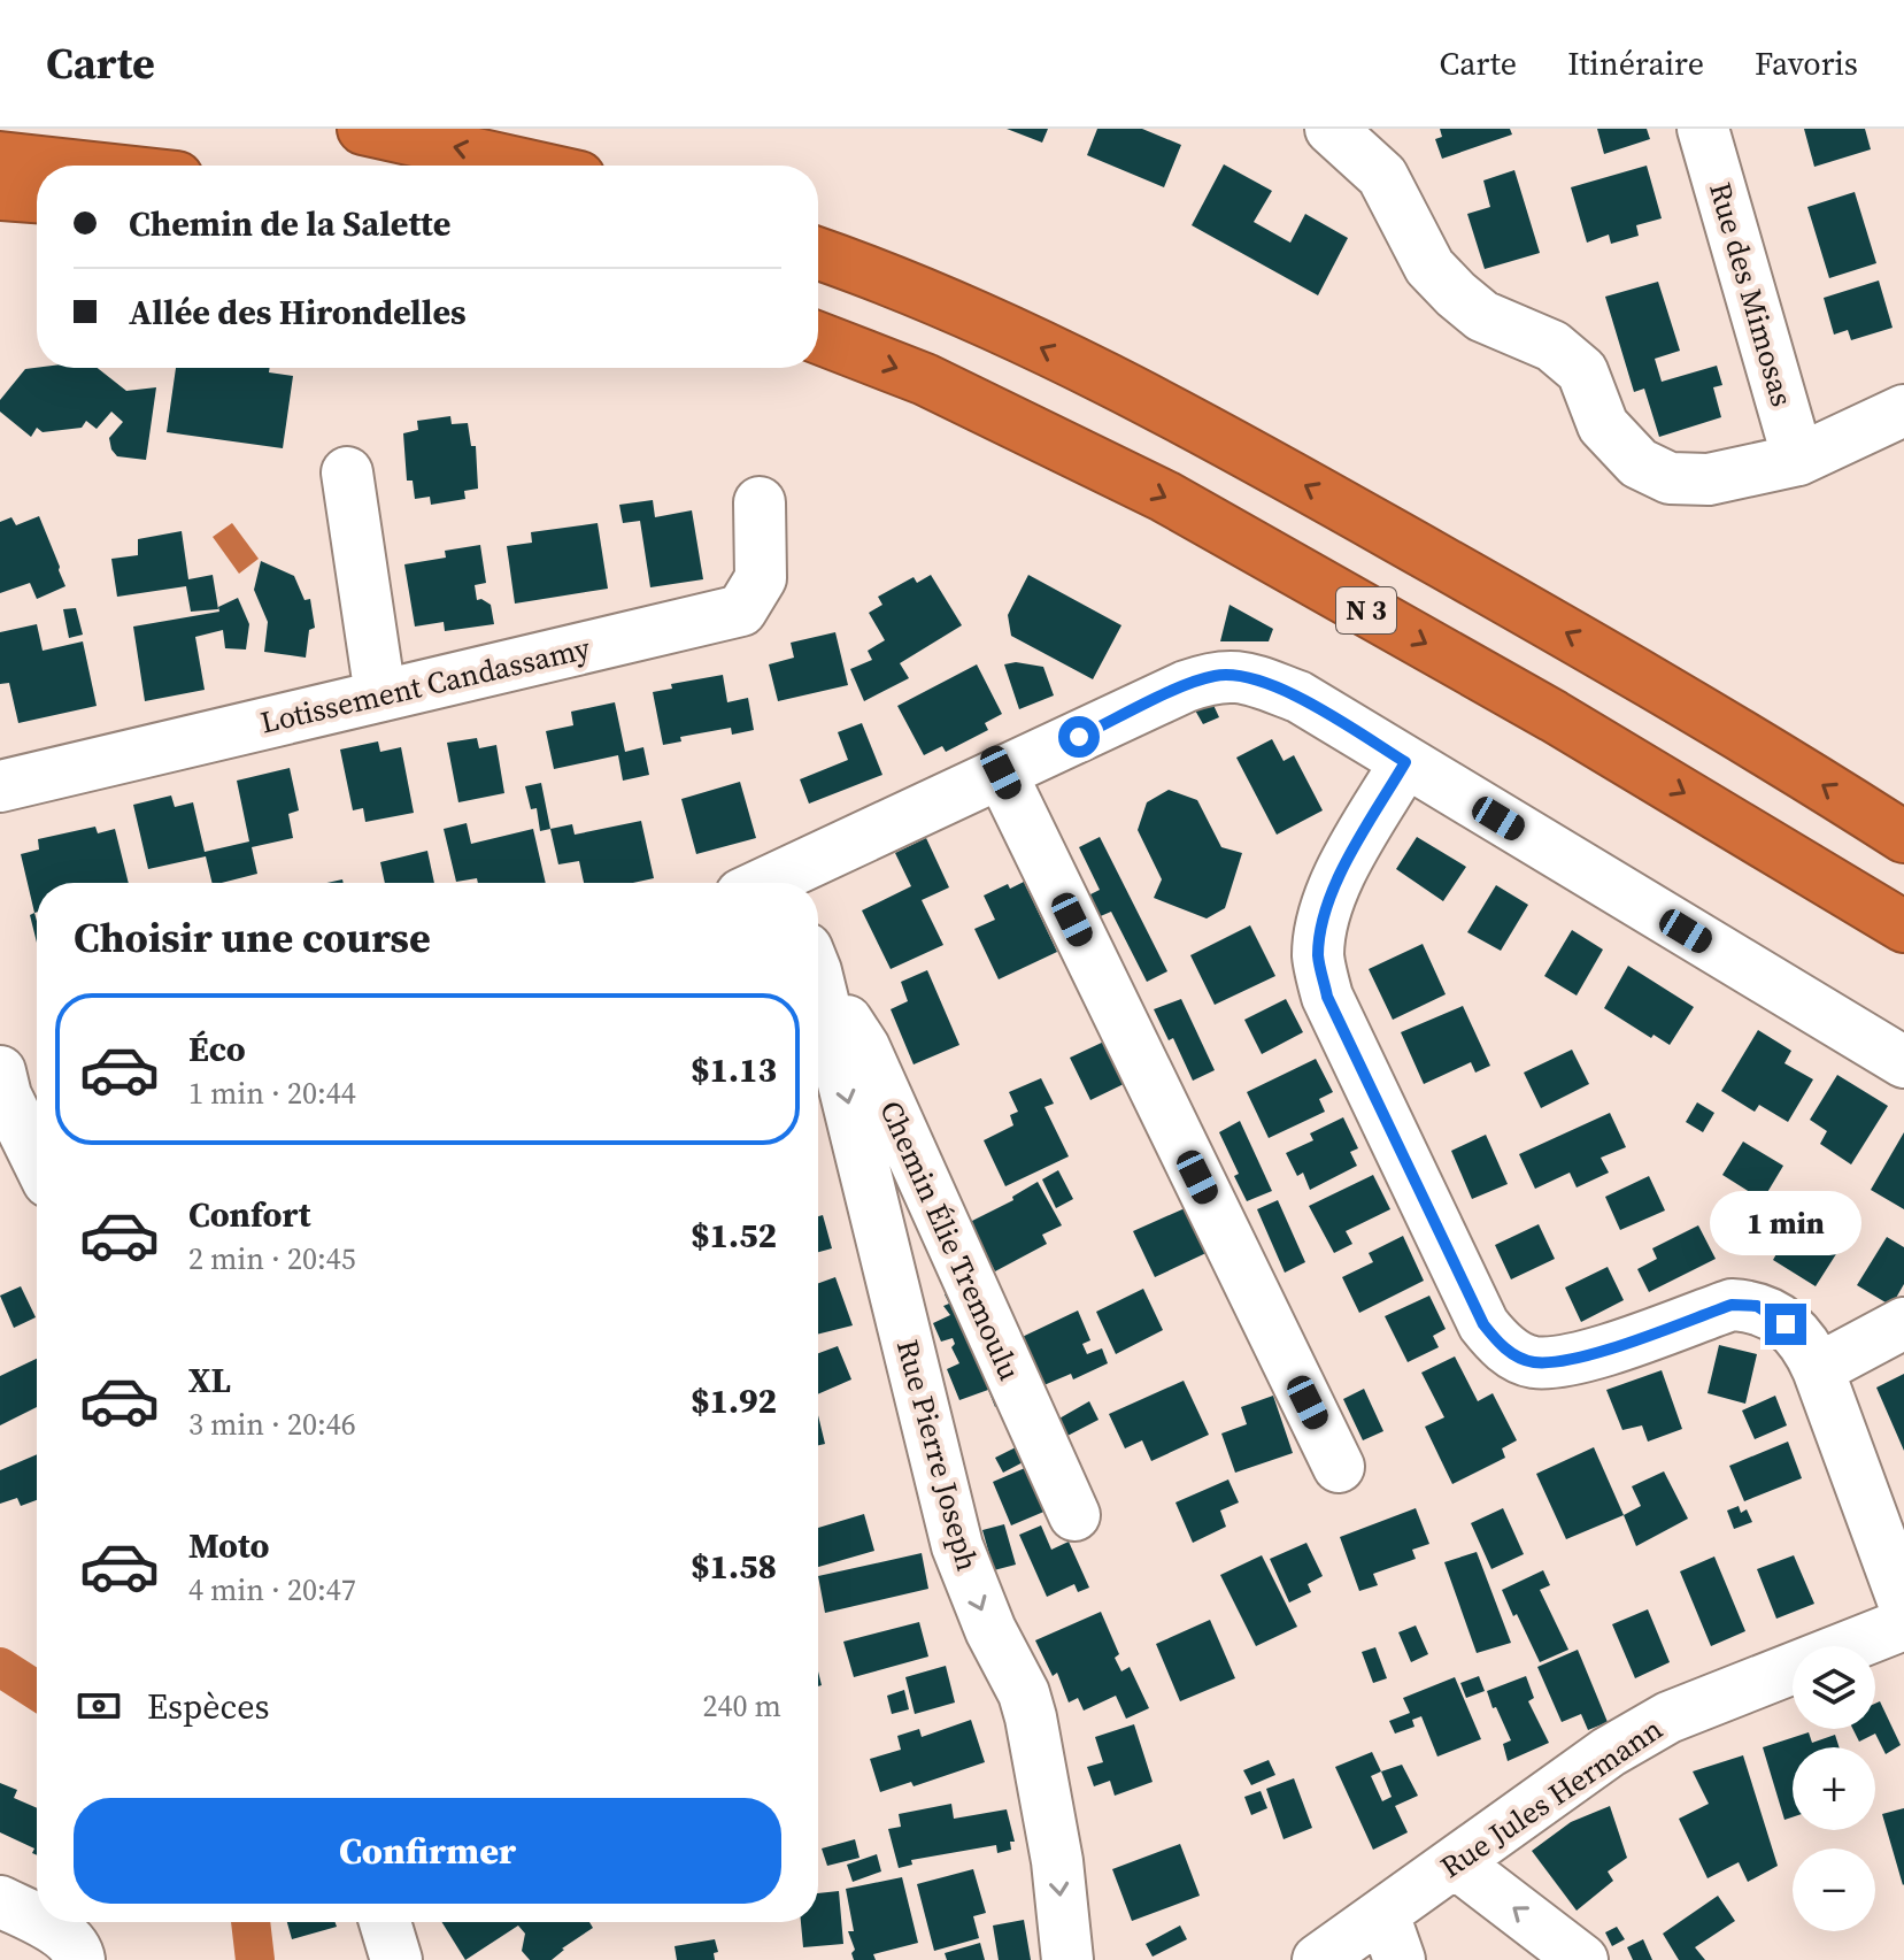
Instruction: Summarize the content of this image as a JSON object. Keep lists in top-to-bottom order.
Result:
{
  "streets": {
    "highway": ["N 3"],
    "street": [
      "Rue des Mimosas",
      "Lotissement Candassamy",
      "Chemin Élie Tremoulu",
      "Rue Pierre Joseph",
      "Rue Jules Hermann"
    ]
  },
  "page": {
    "header": "Carte",
    "nav": ["Carte", "Itinéraire", "Favoris"],
    "banner": ["Chemin de la Salette", "Allée des Hirondelles"],
    "heading": "Choisir une course",
    "list": [
      {
        "name": "Éco",
        "note": "1 min · 20:44",
        "value": "$1.13"
      },
      {
        "name": "Confort",
        "note": "2 min · 20:45",
        "value": "$1.52"
      },
      {
        "name": "XL",
        "note": "3 min · 20:46",
        "value": "$1.92"
      },
      {
        "name": "Moto",
        "note": "4 min · 20:47",
        "value": "$1.58"
      }
    ],
    "bubble": "1 min",
    "map_buttons": ["+", "−"],
    "pay": ["Espèces", "240 m"],
    "buttons": "Confirmer"
  }
}
